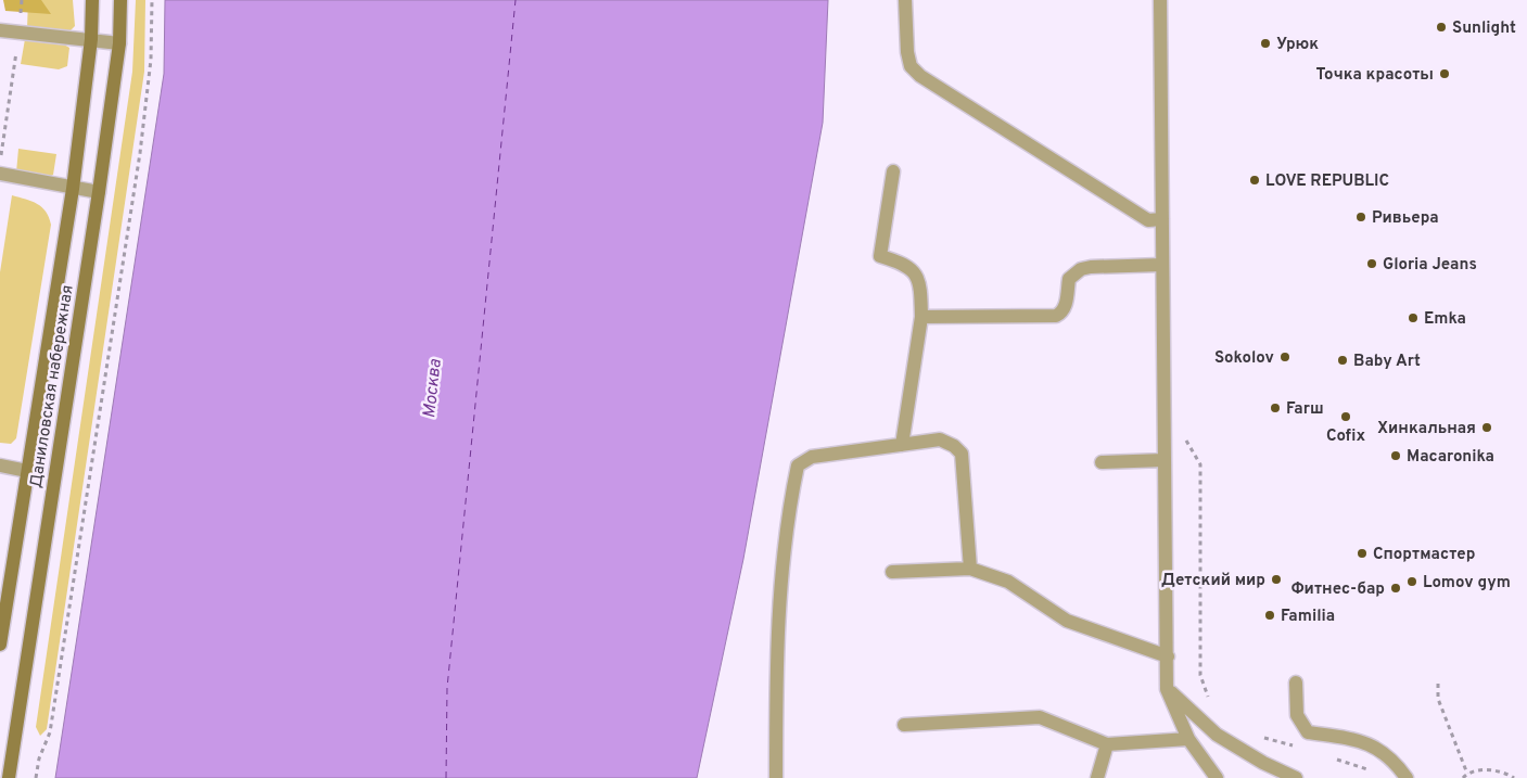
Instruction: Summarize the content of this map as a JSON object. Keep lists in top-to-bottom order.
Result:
{
  "streets": {
    "main road": ["Даниловская набережная"]
  },
  "water": ["Москва"],
  "places": [
    "Sunlight",
    "Урюк",
    "Точка красоты",
    "LOVE REPUBLIC",
    "Ривьера",
    "Gloria Jeans",
    "Emka",
    "Sokolov",
    "Baby Art",
    "Farш",
    "Cofix",
    "Хинкальная",
    "Macaronika",
    "Спортмастер",
    "Детский мир",
    "Lomov gym",
    "Фитнес-бар",
    "Familia"
  ]
}
